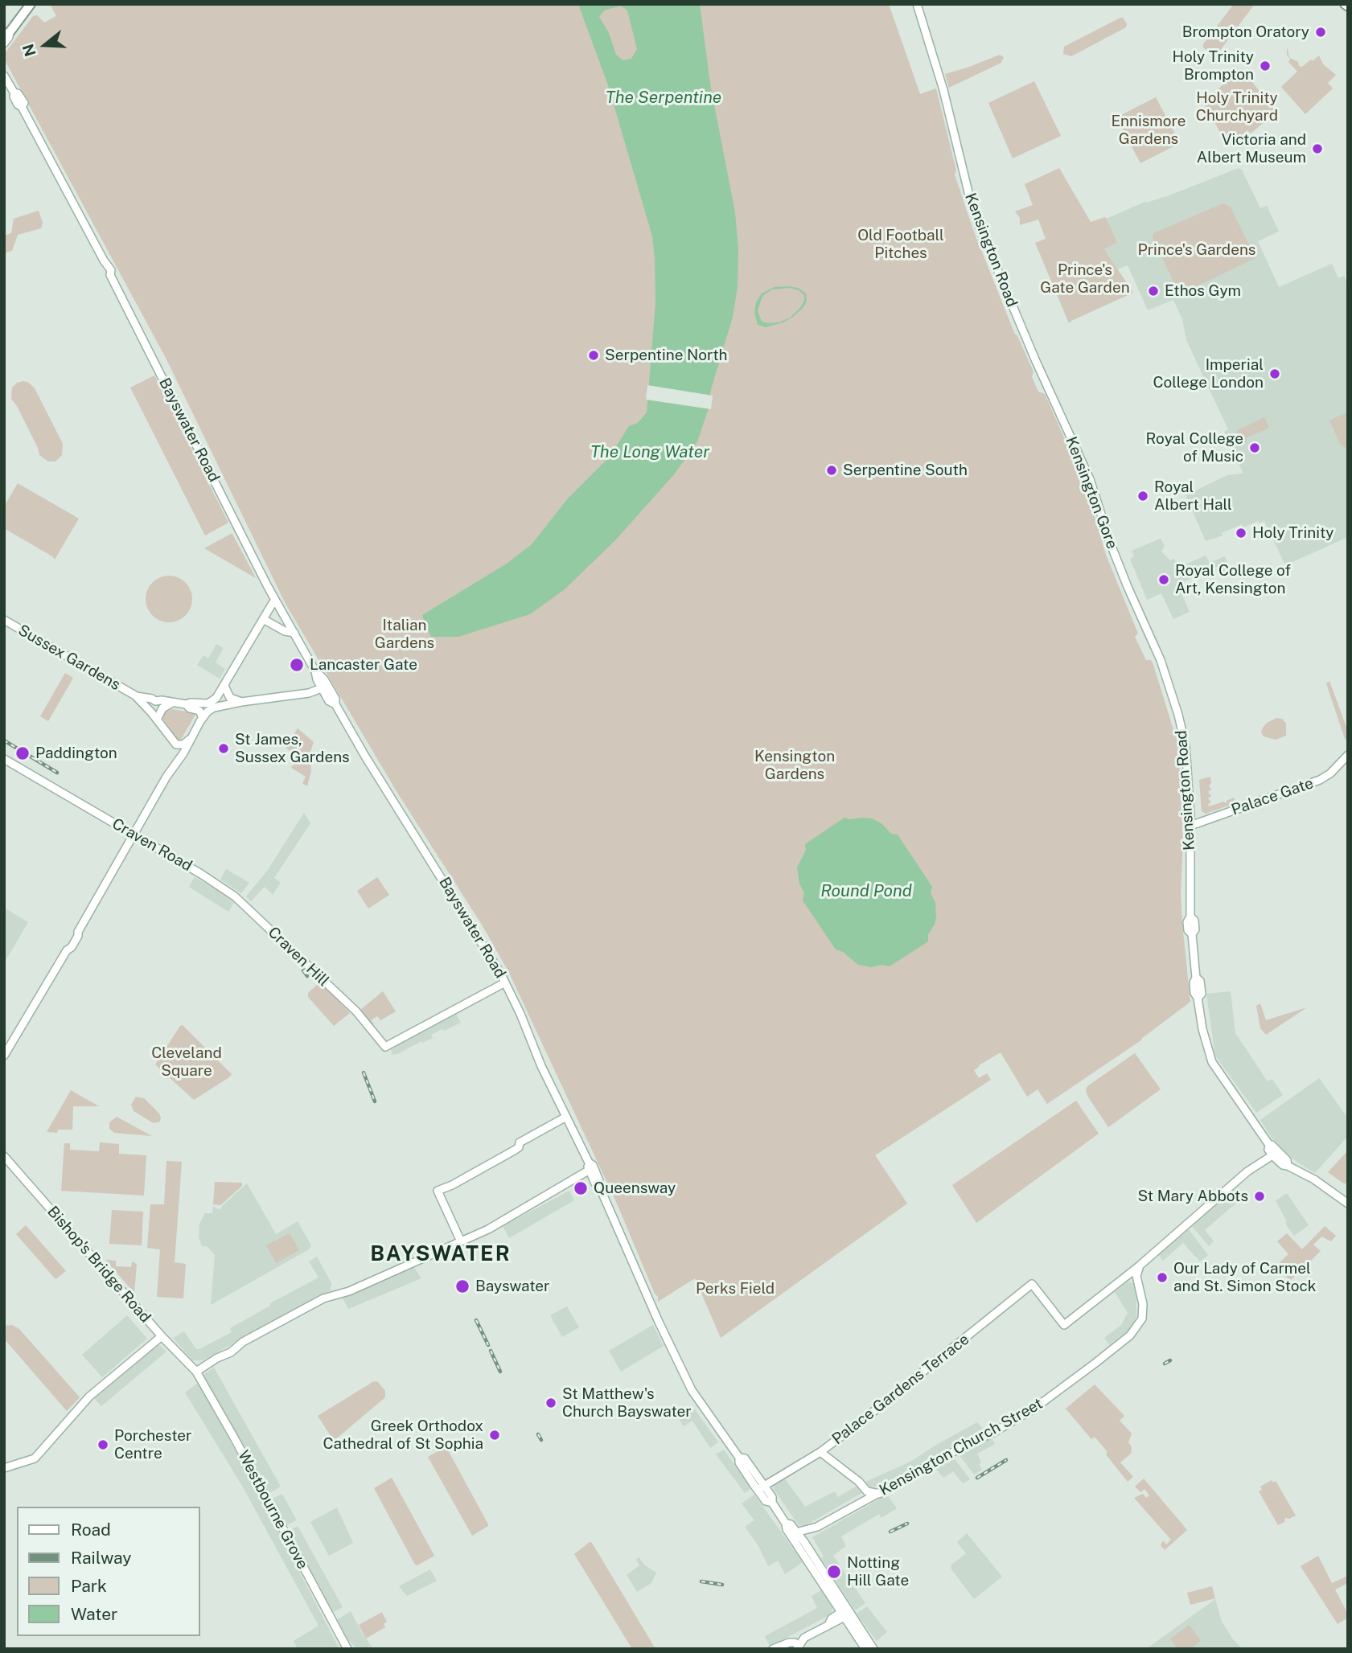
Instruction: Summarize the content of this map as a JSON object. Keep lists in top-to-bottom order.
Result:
{
  "streets": {
    "main road": [
      "Kensington Road",
      "Bayswater Road",
      "Kensington Gore",
      "Sussex Gardens",
      "Palace Gate",
      "Craven Road",
      "Craven Hill",
      "Bishop's Bridge Road",
      "Palace Gardens Terrace",
      "Kensington Church Street",
      "Westbourne Grove"
    ]
  },
  "crossings": [
    ["Kensington Road", "Kensington Gore"],
    ["Kensington Road", "Palace Gate"],
    ["Bayswater Road", "Sussex Gardens"],
    ["Bayswater Road", "Craven Hill"],
    ["Bayswater Road", "Palace Gardens Terrace"],
    ["Craven Road", "Craven Hill"],
    ["Bishop's Bridge Road", "Westbourne Grove"],
    ["Palace Gardens Terrace", "Kensington Church Street"]
  ],
  "districts": ["BAYSWATER"],
  "water": ["The Serpentine", "The Long Water", "Round Pond"],
  "parks": [
    "Holy Trinity Churchyard",
    "Ennismore Gardens",
    "Old Football Pitches",
    "Prince's Gardens",
    "Prince's Gate Garden",
    "Italian Gardens",
    "Kensington Gardens",
    "Cleveland Square",
    "Perks Field"
  ],
  "places": [
    "Brompton Oratory",
    "Holy Trinity Brompton",
    "Victoria and Albert Museum",
    "Ethos Gym",
    "Serpentine North",
    "Imperial College London",
    "Royal College of Music",
    "Serpentine South",
    "Royal Albert Hall",
    "Holy Trinity",
    "Royal College of Art, Kensington",
    "Lancaster Gate",
    "St James, Sussex Gardens",
    "Paddington",
    "Queensway",
    "St Mary Abbots",
    "Our Lady of Carmel and St. Simon Stock",
    "Bayswater",
    "St Matthew's Church Bayswater",
    "Greek Orthodox Cathedral of St Sophia",
    "Porchester Centre",
    "Notting Hill Gate"
  ],
  "legend": [
    "Road",
    "Railway",
    "Park",
    "Water"
  ],
  "north": "left"
}
